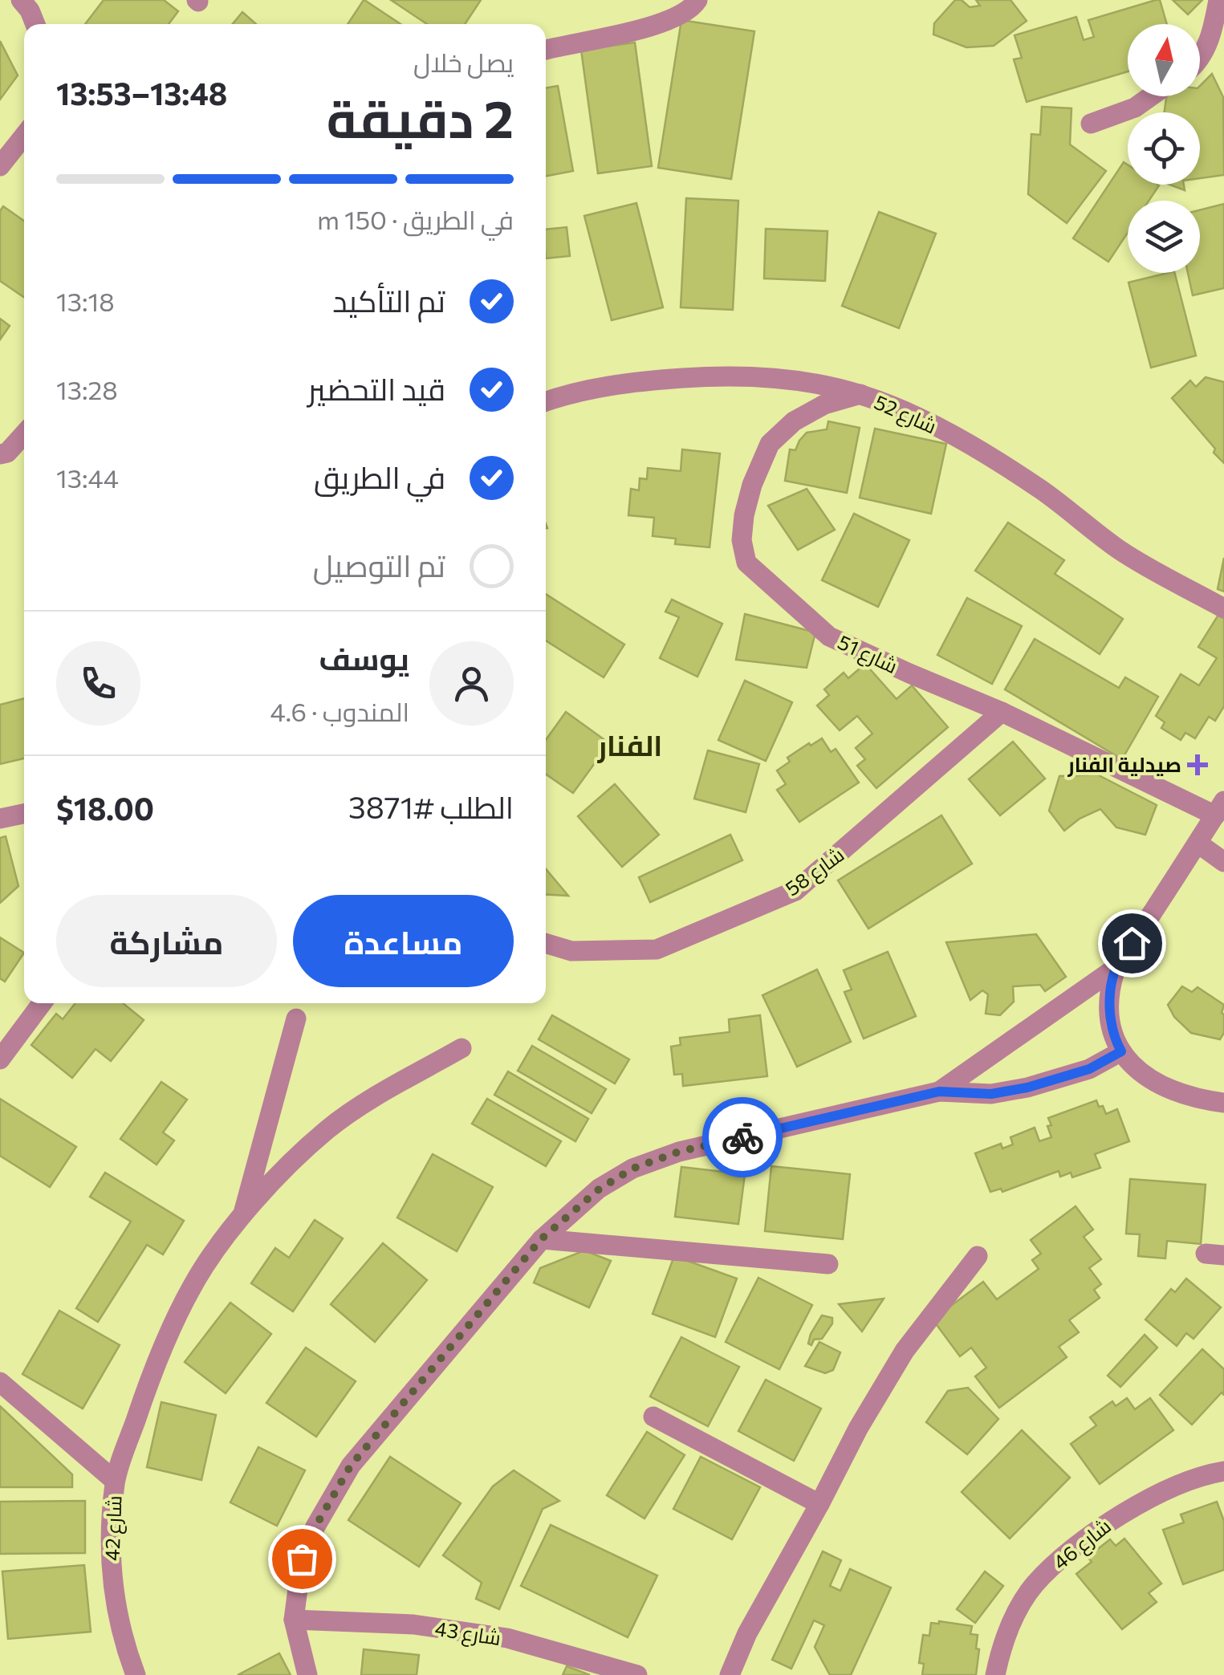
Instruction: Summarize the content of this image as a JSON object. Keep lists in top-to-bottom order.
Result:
{
  "streets": {
    "street": [
      "شارع 52",
      "شارع 51",
      "شارع 58",
      "شارع 42",
      "شارع 46",
      "شارع 43"
    ]
  },
  "crossings": [
    ["شارع 52", "شارع 51"],
    ["شارع 51", "شارع 58"]
  ],
  "districts": ["الفنار"],
  "places": {
    "health": ["صيدلية الفنار"]
  },
  "north": "top",
  "page": {
    "heading": ["2 دقيقة", "يصل خلال", "13:48–13:53"],
    "panel": [
      "يوسف",
      "المندوب · 4.6",
      "الطلب #3871",
      "$18.00"
    ],
    "bar": "في الطريق · 150 m",
    "list": [
      ["تم التأكيد", "13:18"],
      ["قيد التحضير", "13:28"],
      ["في الطريق", "13:44"],
      "تم التوصيل"
    ],
    "buttons": ["مساعدة", "مشاركة"]
  }
}
